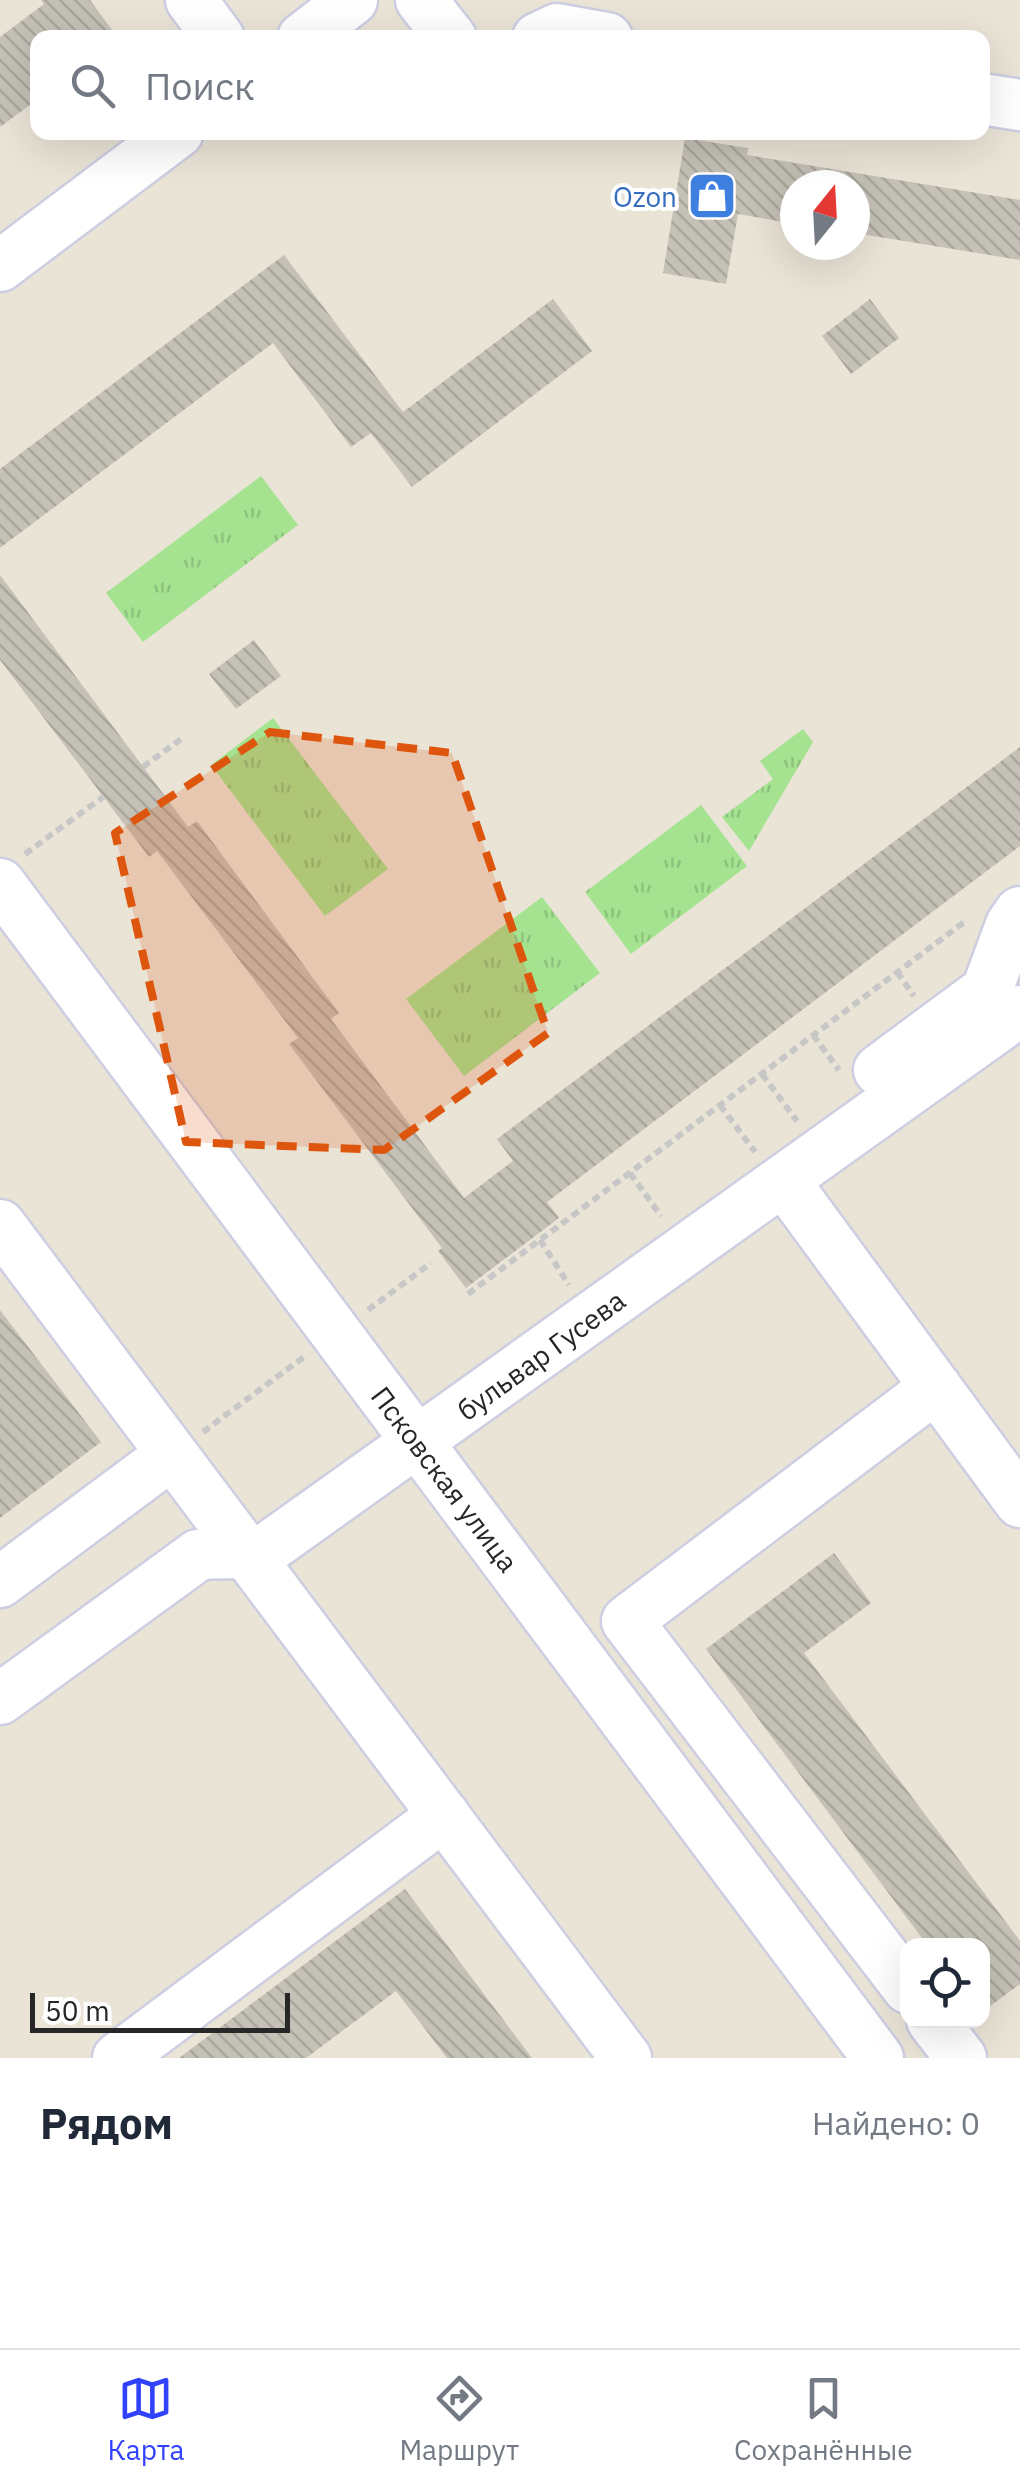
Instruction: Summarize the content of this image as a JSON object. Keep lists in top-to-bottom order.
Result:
{
  "streets": {
    "street": ["бульвар Гусева", "Псковская улица"]
  },
  "crossings": [
    ["бульвар Гусева", "Псковская улица"]
  ],
  "places": {
    "shop": ["Ozon"]
  },
  "scale_bar": "50 m",
  "north": "top",
  "page": {
    "search": "Поиск",
    "scale": "50 m",
    "heading": ["Рядом", "Найдено: 0"],
    "nav": ["Карта", "Маршрут", "Сохранённые"]
  }
}
